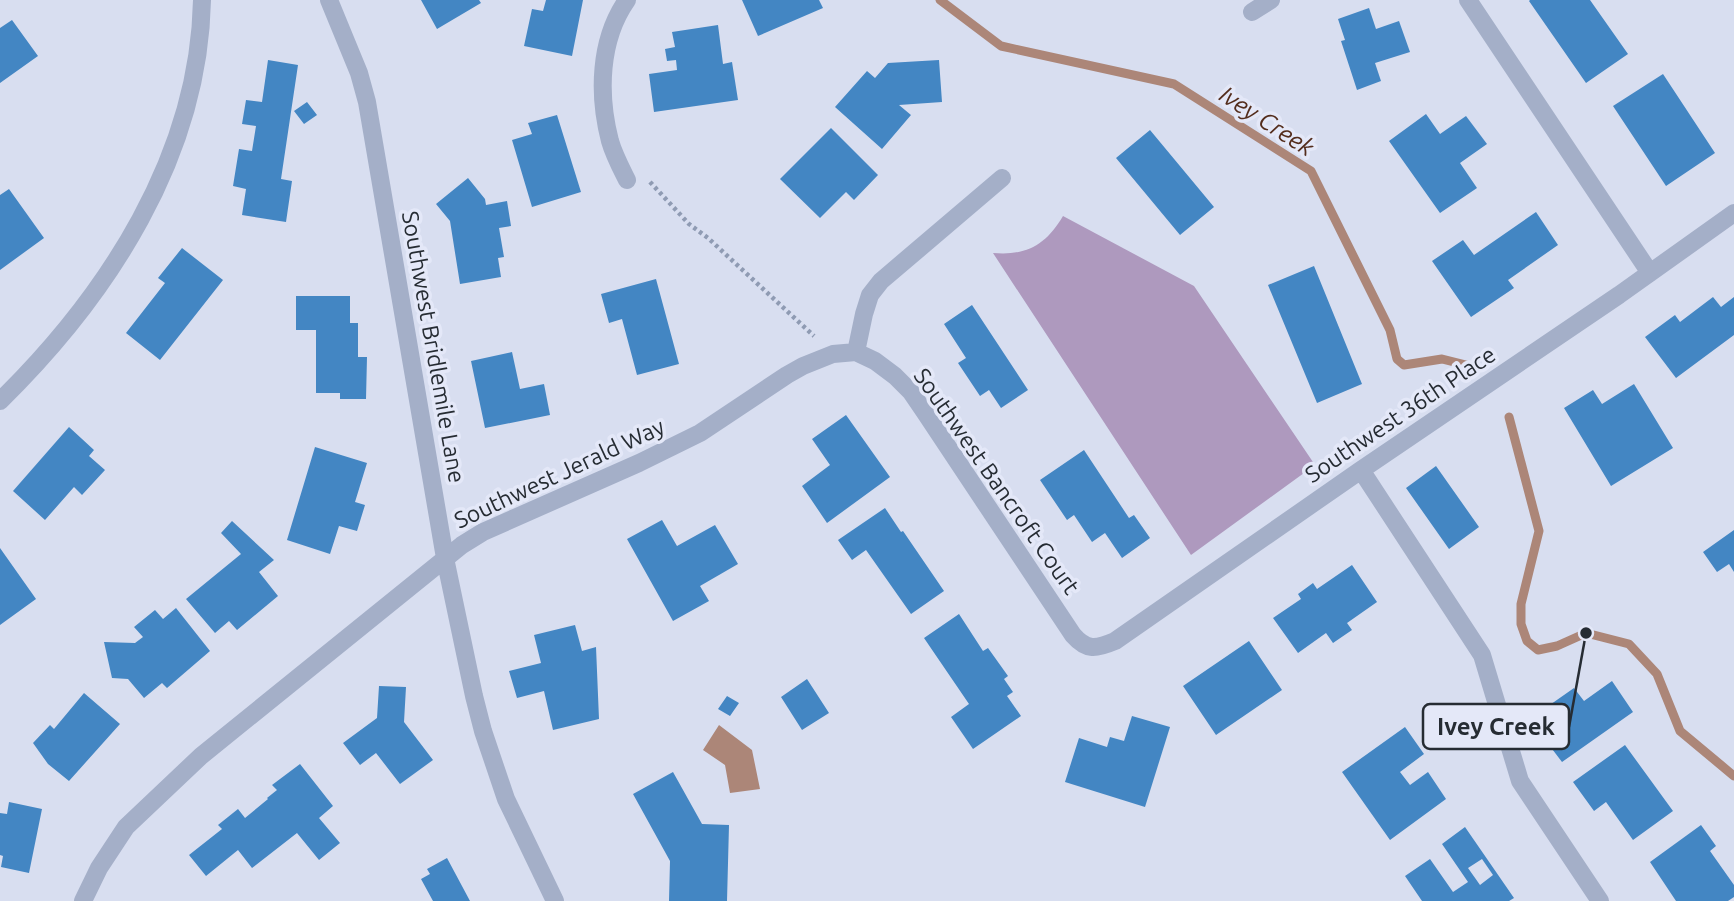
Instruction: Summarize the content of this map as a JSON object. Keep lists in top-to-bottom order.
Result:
{
  "streets": {
    "street": [
      "Southwest Bridlemile Lane",
      "Southwest 36th Place",
      "Southwest Jerald Way",
      "Southwest Bancroft Court"
    ]
  },
  "crossings": [
    ["Southwest Bridlemile Lane", "Southwest Jerald Way"],
    ["Southwest 36th Place", "Southwest Bancroft Court"],
    ["Southwest Jerald Way", "Southwest Bancroft Court"]
  ],
  "water": ["Ivey Creek"],
  "places": ["Ivey Creek"]
}
